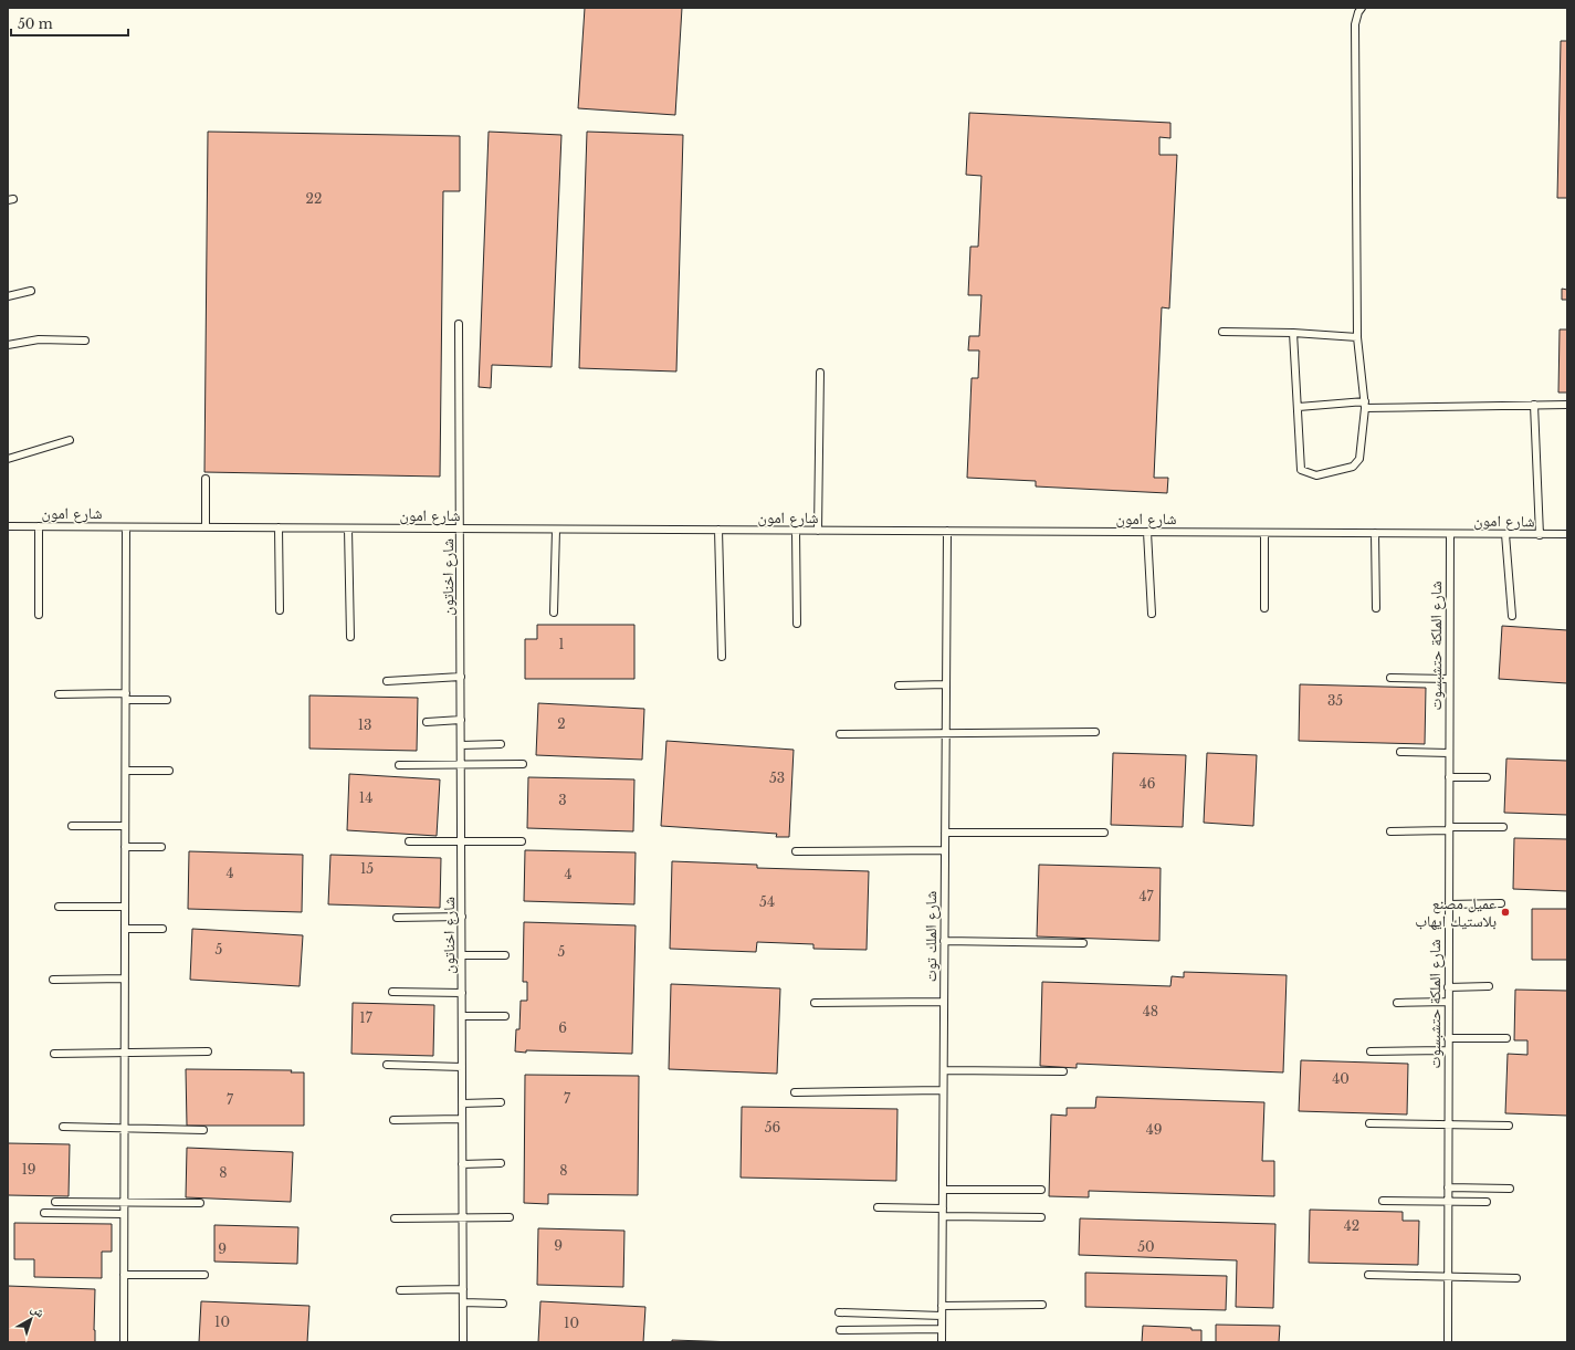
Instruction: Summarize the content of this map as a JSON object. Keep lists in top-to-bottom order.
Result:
{
  "streets": {
    "lane": [
      "شارع امون",
      "شارع اخناتون",
      "شارع الملكة حتشبسوت",
      "شارع الملك توت"
    ]
  },
  "crossings": [
    ["شارع امون", "شارع اخناتون"],
    ["شارع امون", "شارع الملكة حتشبسوت"],
    ["شارع امون", "شارع الملك توت"]
  ],
  "places": ["عميل مصنع بلاستيك ايهاب"],
  "house_numbers": [
    "22",
    "1",
    "35",
    "2",
    "13",
    "53",
    "46",
    "14",
    "3",
    "15",
    "4",
    "4",
    "47",
    "54",
    "5",
    "5",
    "48",
    "17",
    "6",
    "40",
    "7",
    "7",
    "56",
    "49",
    "19",
    "8",
    "8",
    "42",
    "9",
    "50",
    "9",
    "10",
    "10"
  ],
  "scale_bar": "50 m",
  "north": "top right"
}
